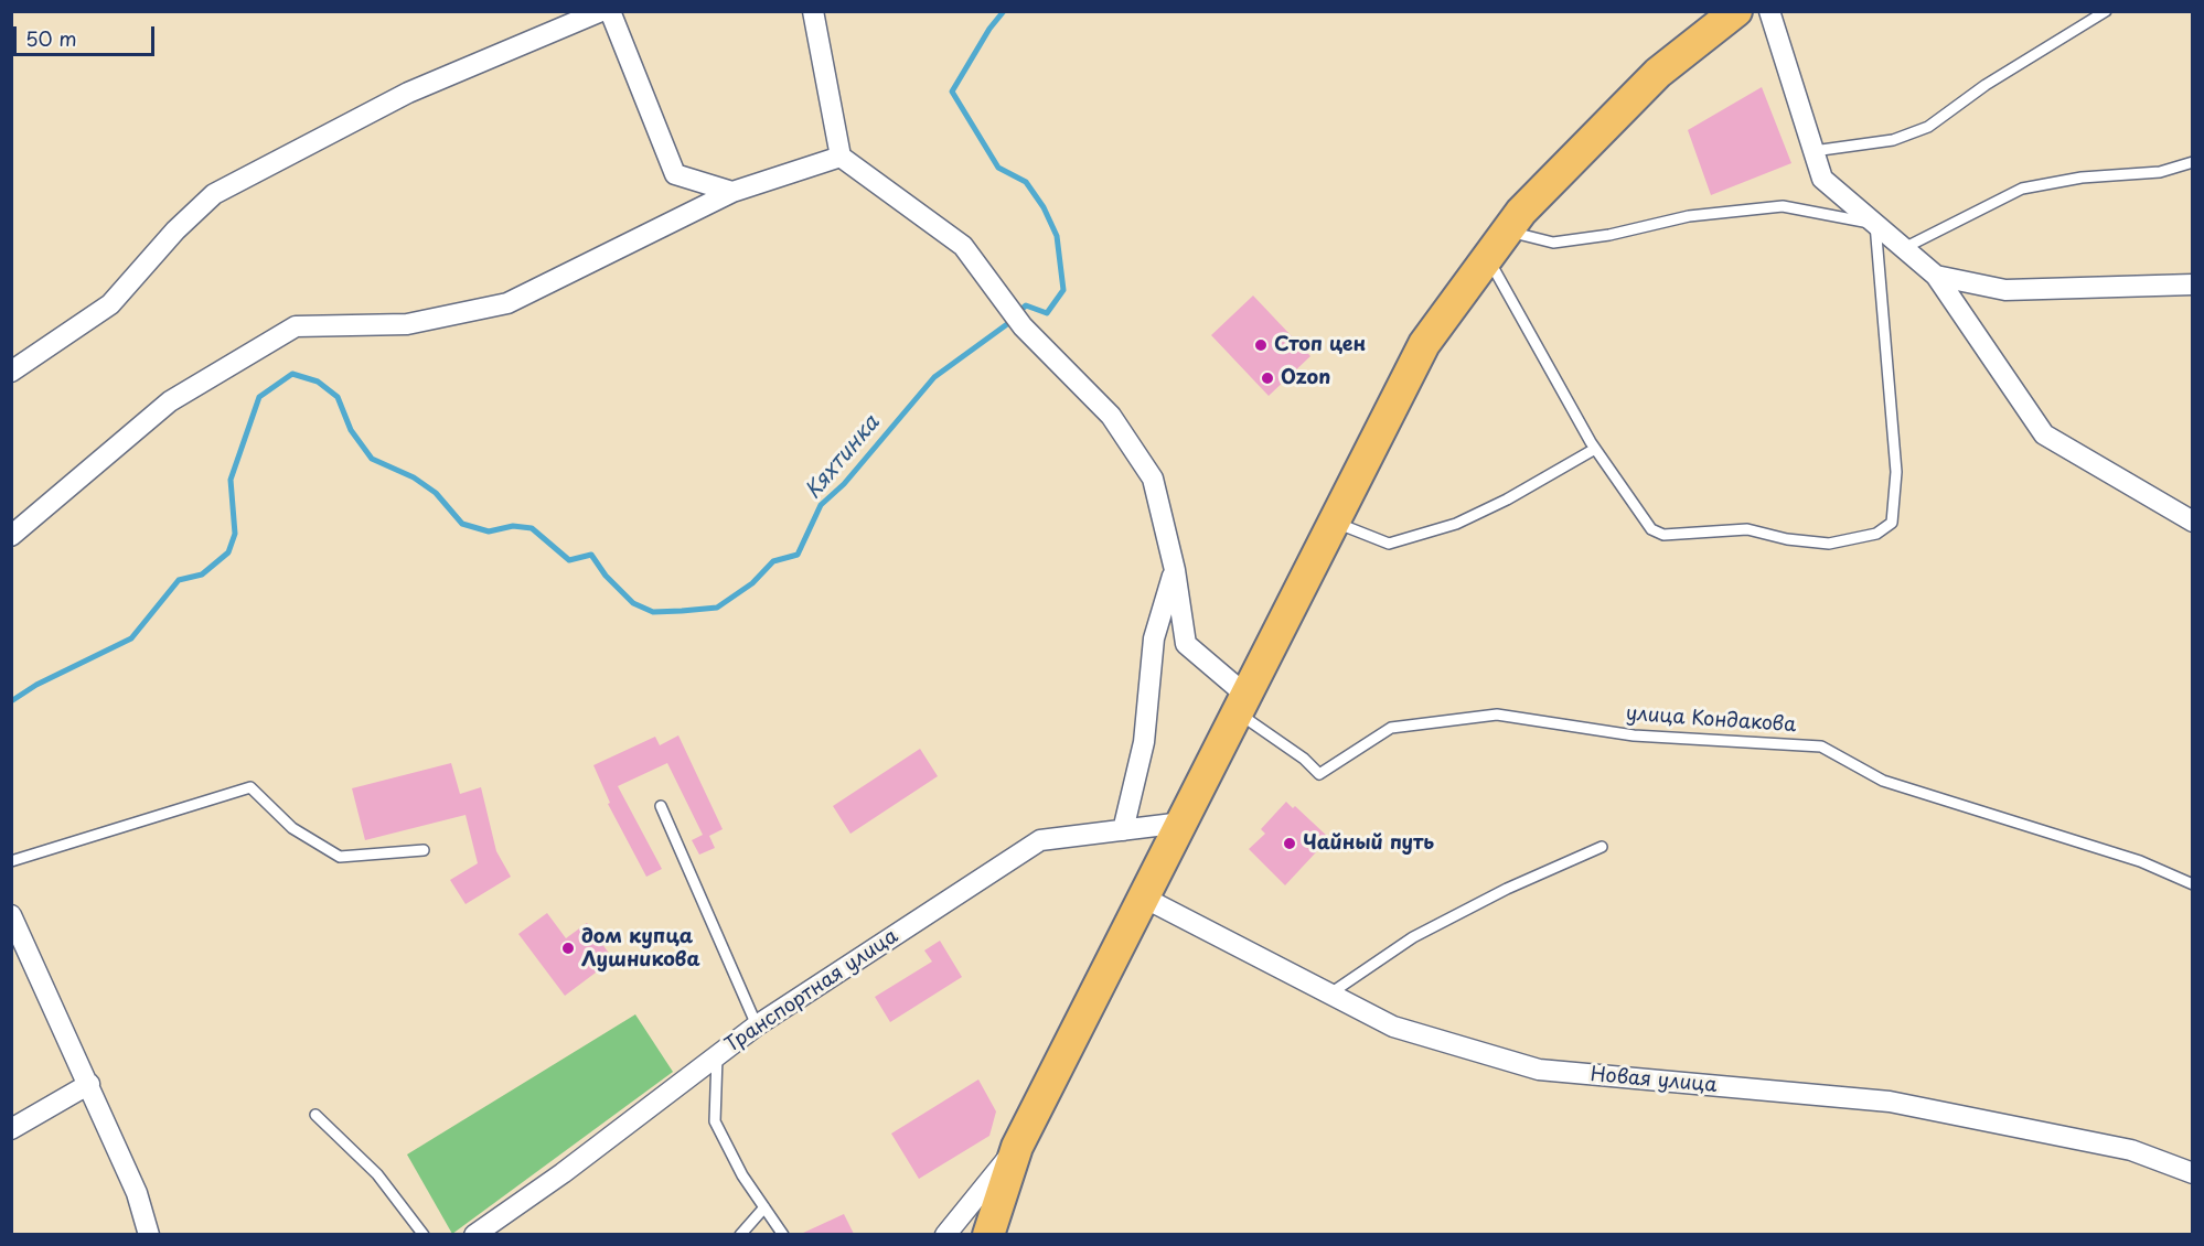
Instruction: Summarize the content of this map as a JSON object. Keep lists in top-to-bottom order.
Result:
{
  "streets": {
    "street": ["Транспортная улица", "Новая улица"],
    "lane": ["улица Кондакова"]
  },
  "water": ["Кяхтинка"],
  "places": [
    "Стоп цен",
    "Ozon",
    "Чайный путь",
    "дом купца Лушникова"
  ],
  "scale_bar": "50 m"
}
